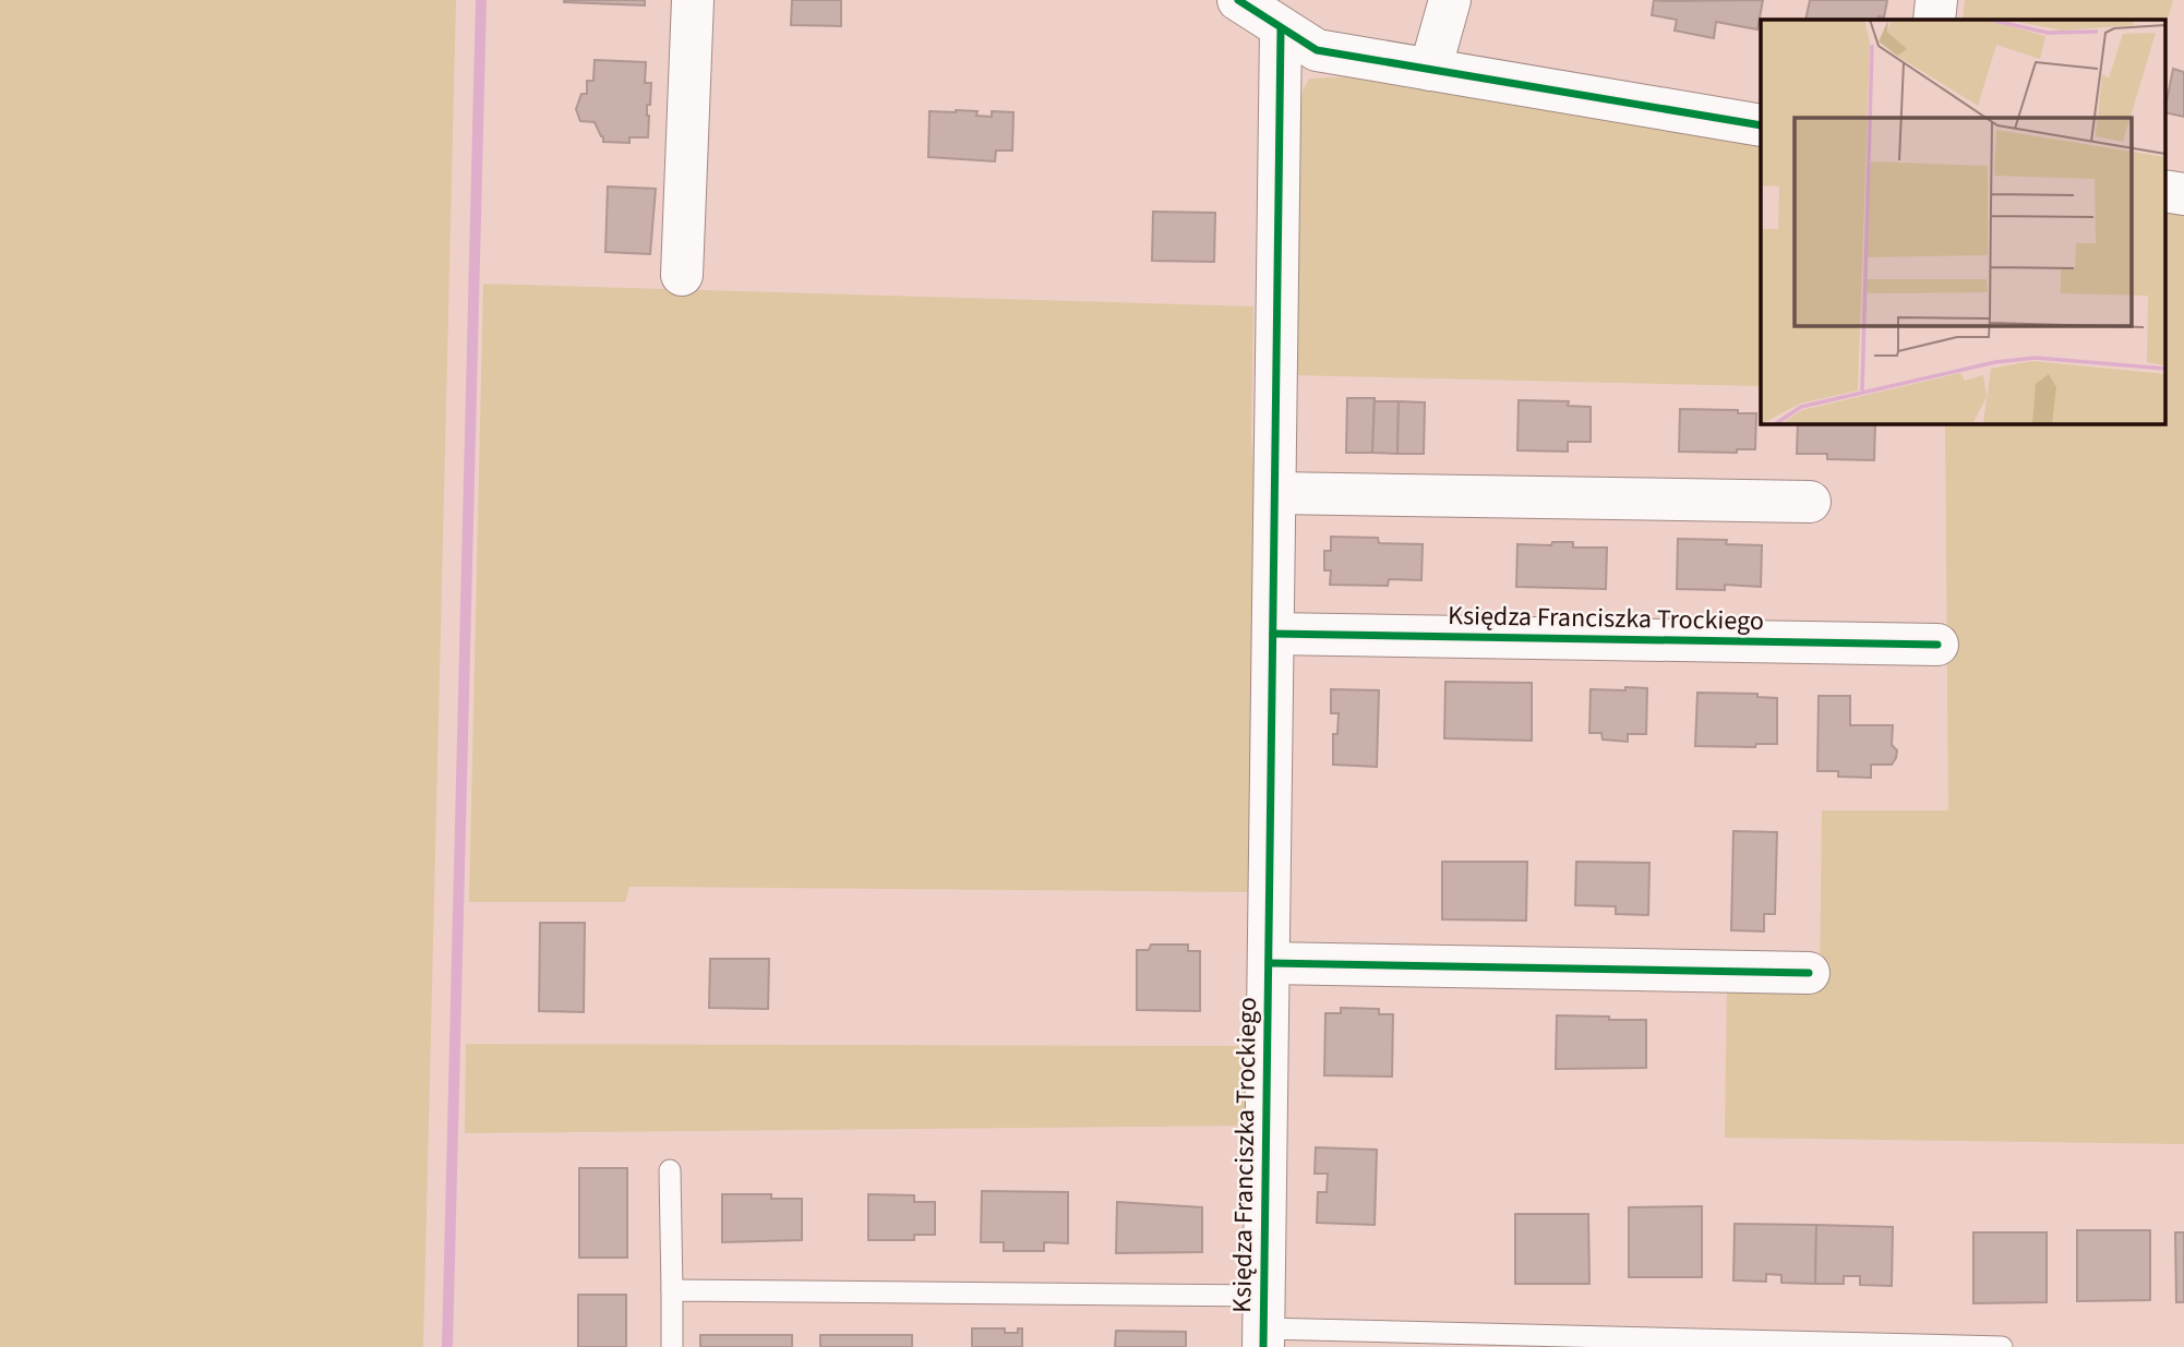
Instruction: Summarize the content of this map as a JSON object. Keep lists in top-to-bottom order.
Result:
{
  "streets": {
    "street": ["Księdza Franciszka Trockiego"]
  }
}
